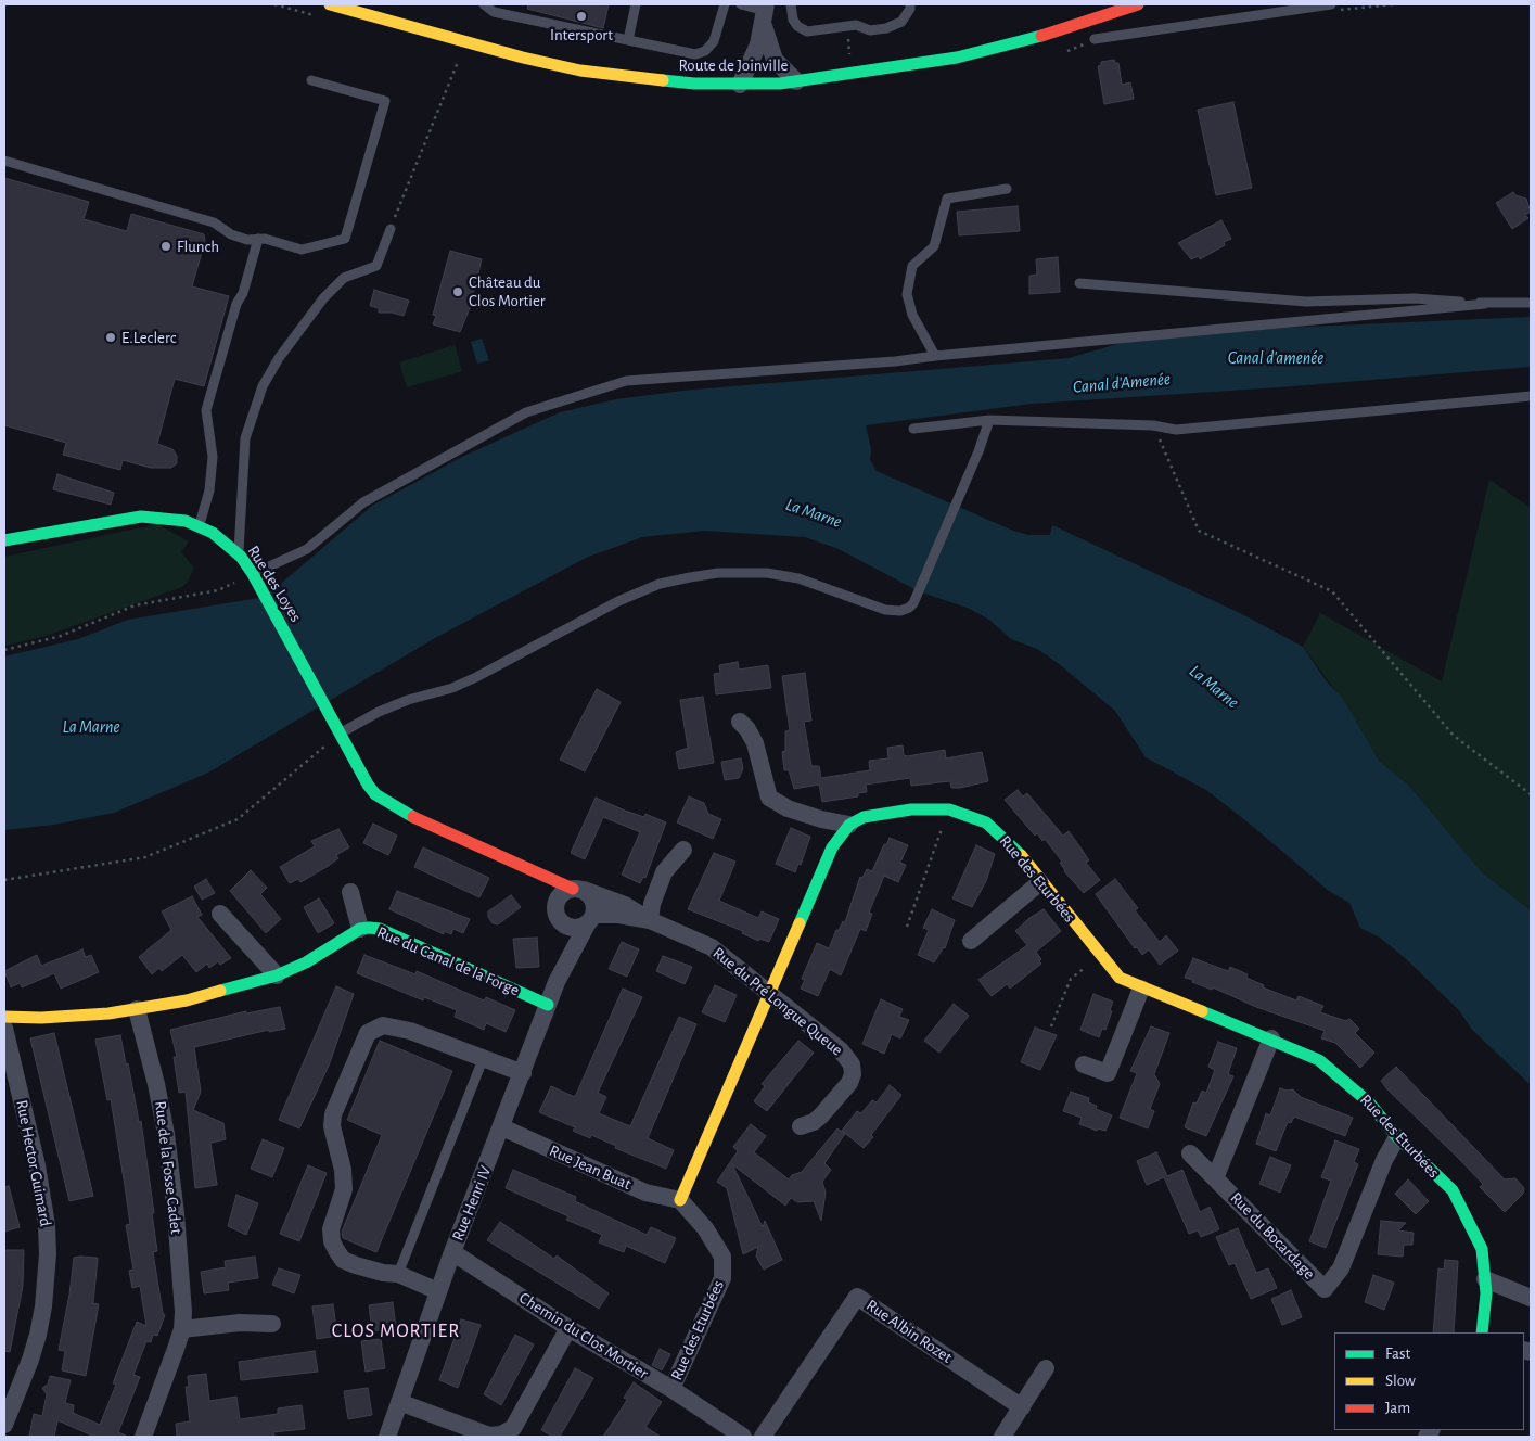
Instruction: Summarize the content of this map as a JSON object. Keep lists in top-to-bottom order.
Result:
{
  "streets": {
    "street": [
      "Route de Joinville",
      "Rue des Loyes",
      "Rue des Eturbées",
      "Rue du Canal de la Forge",
      "Rue du Pré Longue Queue",
      "Rue Hector Guimard",
      "Rue de la Fosse Cadet",
      "Rue Jean Buat",
      "Rue Henri IV",
      "Rue du Bocardage",
      "Rue Albin Rozet",
      "Chemin du Clos Mortier"
    ]
  },
  "crossings": [
    ["Rue des Loyes", "Rue du Pré Longue Queue"],
    ["Rue des Eturbées", "Rue Jean Buat"],
    ["Rue des Eturbées", "Rue du Bocardage"],
    ["Rue des Eturbées", "Chemin du Clos Mortier"],
    ["Rue du Canal de la Forge", "Rue de la Fosse Cadet"],
    ["Rue du Canal de la Forge", "Rue Henri IV"],
    ["Rue du Pré Longue Queue", "Rue Henri IV"],
    ["Rue Jean Buat", "Rue Henri IV"],
    ["Rue Henri IV", "Chemin du Clos Mortier"]
  ],
  "districts": ["CLOS MORTIER"],
  "water": ["Canal d'amenée", "Canal d'Amenée", "La Marne"],
  "places": [
    "Intersport",
    "Flunch",
    "Château du Clos Mortier",
    "E.Leclerc"
  ],
  "legend": ["Fast", "Slow", "Jam"]
}
